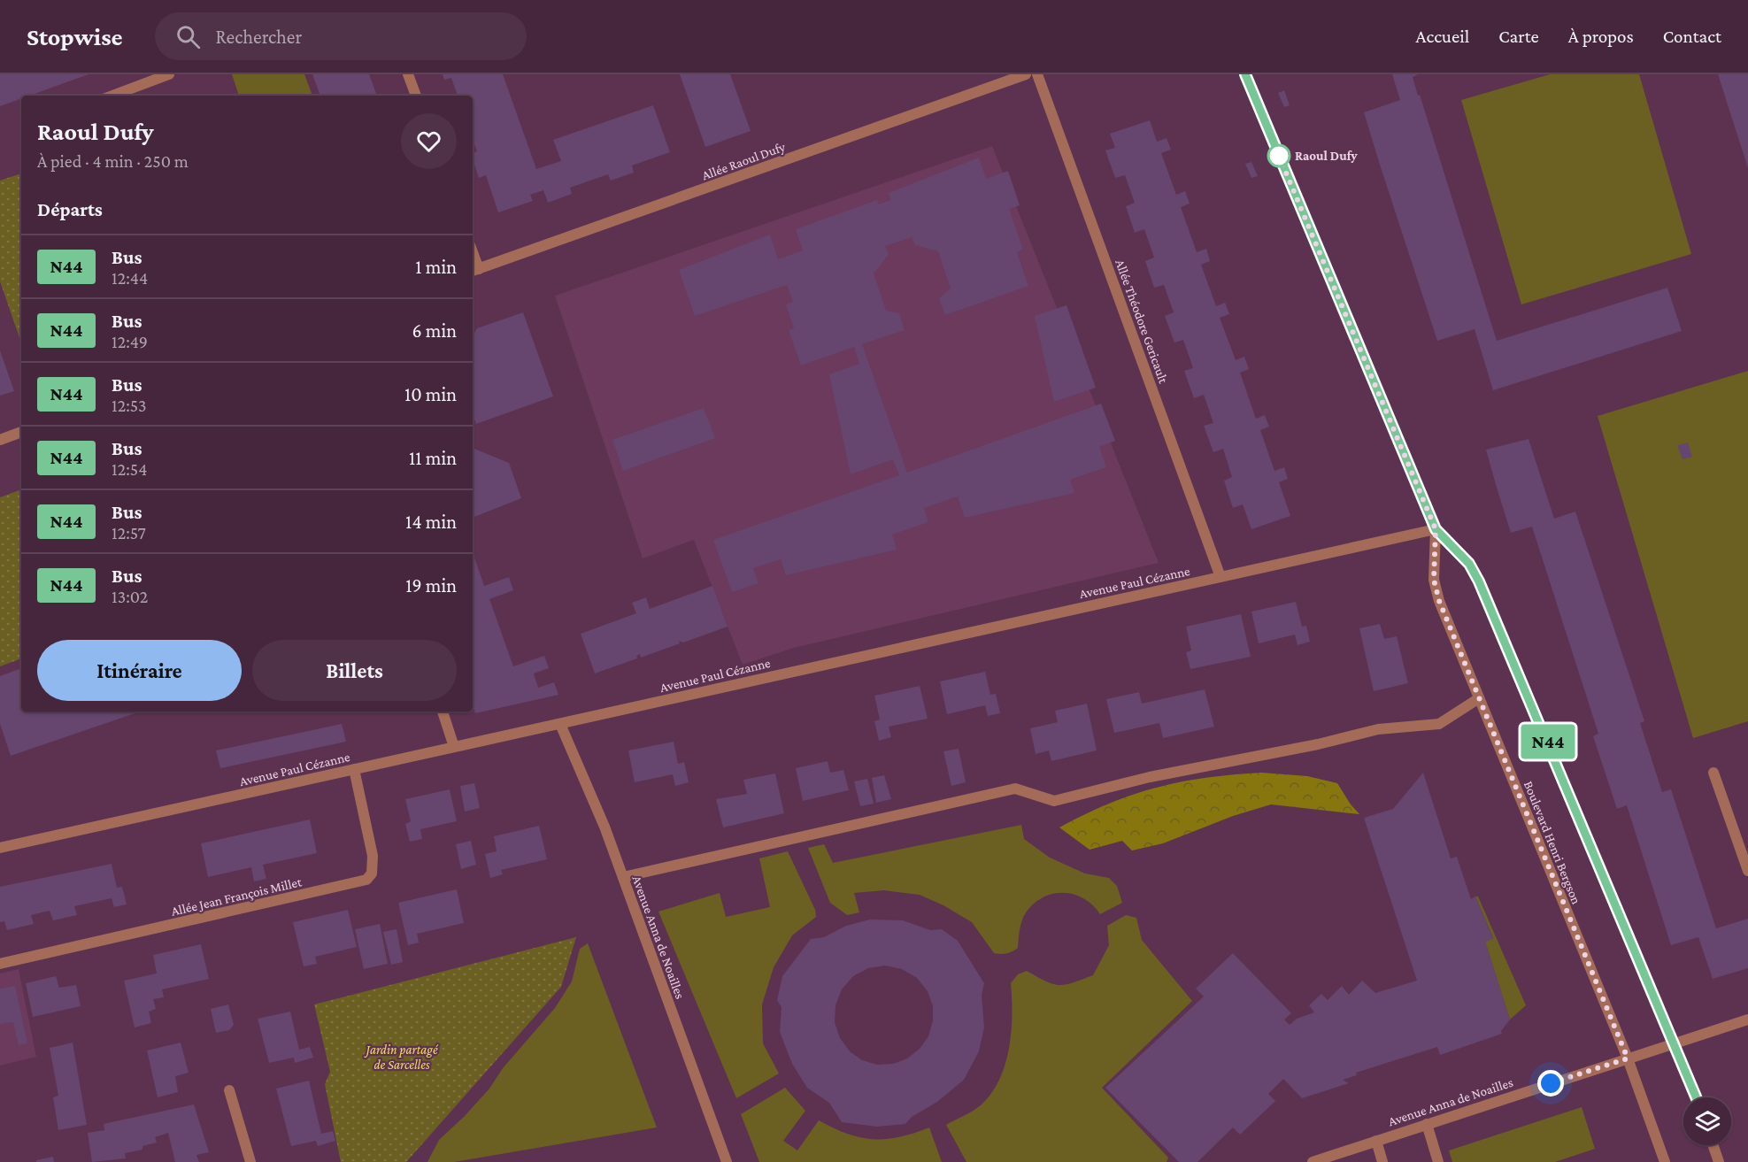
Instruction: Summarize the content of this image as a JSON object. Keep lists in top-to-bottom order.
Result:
{
  "streets": {
    "street": [
      "Allée Raoul Dufy",
      "Allée Théodore Gericault",
      "Avenue Paul Cézanne",
      "Boulevard Henri Bergson",
      "Allée Jean François Millet",
      "Avenue Anna de Noailles"
    ]
  },
  "crossings": [
    ["Allée Théodore Gericault", "Avenue Paul Cézanne"],
    ["Avenue Paul Cézanne", "Boulevard Henri Bergson"],
    ["Avenue Paul Cézanne", "Allée Jean François Millet"],
    ["Avenue Paul Cézanne", "Avenue Anna de Noailles"],
    ["Boulevard Henri Bergson", "Avenue Anna de Noailles"]
  ],
  "parks": ["Jardin partagé de Sarcelles"],
  "places": ["Raoul Dufy"],
  "lines": ["bus line N44"],
  "page": {
    "header": "Stopwise",
    "search": "Rechercher",
    "nav": [
      "Accueil",
      "Carte",
      "À propos",
      "Contact"
    ],
    "on_map": "N44",
    "heading": [
      ["Raoul Dufy", "À pied · 4 min · 250 m"],
      "Départs"
    ],
    "list": [
      {
        "mark": "N44",
        "name": "Bus",
        "note": "12:44",
        "value": "1 min"
      },
      {
        "mark": "N44",
        "name": "Bus",
        "note": "12:49",
        "value": "6 min"
      },
      {
        "mark": "N44",
        "name": "Bus",
        "note": "12:53",
        "value": "10 min"
      },
      {
        "mark": "N44",
        "name": "Bus",
        "note": "12:54",
        "value": "11 min"
      },
      {
        "mark": "N44",
        "name": "Bus",
        "note": "12:57",
        "value": "14 min"
      },
      {
        "mark": "N44",
        "name": "Bus",
        "note": "13:02",
        "value": "19 min"
      }
    ],
    "buttons": ["Itinéraire", "Billets"]
  }
}
